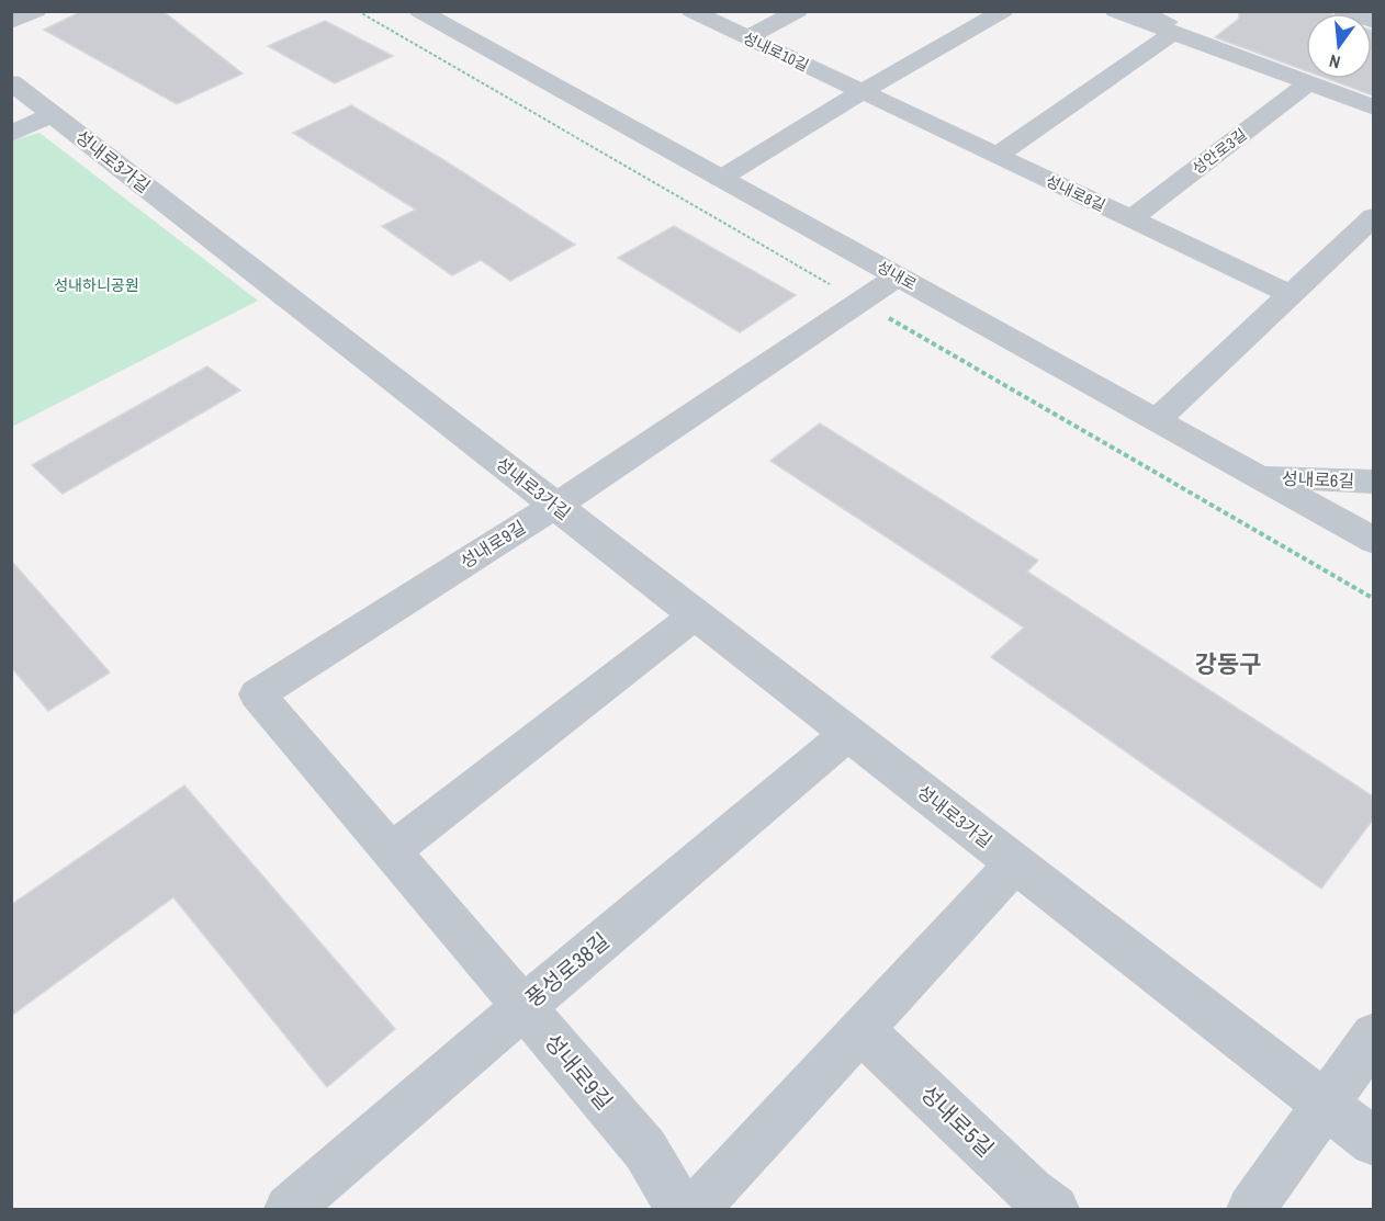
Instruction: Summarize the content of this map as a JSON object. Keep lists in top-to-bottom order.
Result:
{
  "streets": {
    "street": [
      "성내로10길",
      "성안로3길",
      "성내로3가길",
      "성내로8길",
      "성내로",
      "성내로6길",
      "성내로9길",
      "풍성로38길",
      "성내로5길"
    ]
  },
  "crossings": [
    ["성내로10길", "성내로8길"],
    ["성안로3길", "성내로8길"],
    ["성내로3가길", "성내로9길"],
    ["성내로3가길", "풍성로38길"],
    ["성내로", "성내로6길"],
    ["성내로", "성내로9길"],
    ["성내로9길", "풍성로38길"]
  ],
  "districts": ["강동구"],
  "parks": ["성내하니공원"],
  "north": "bottom"
}
